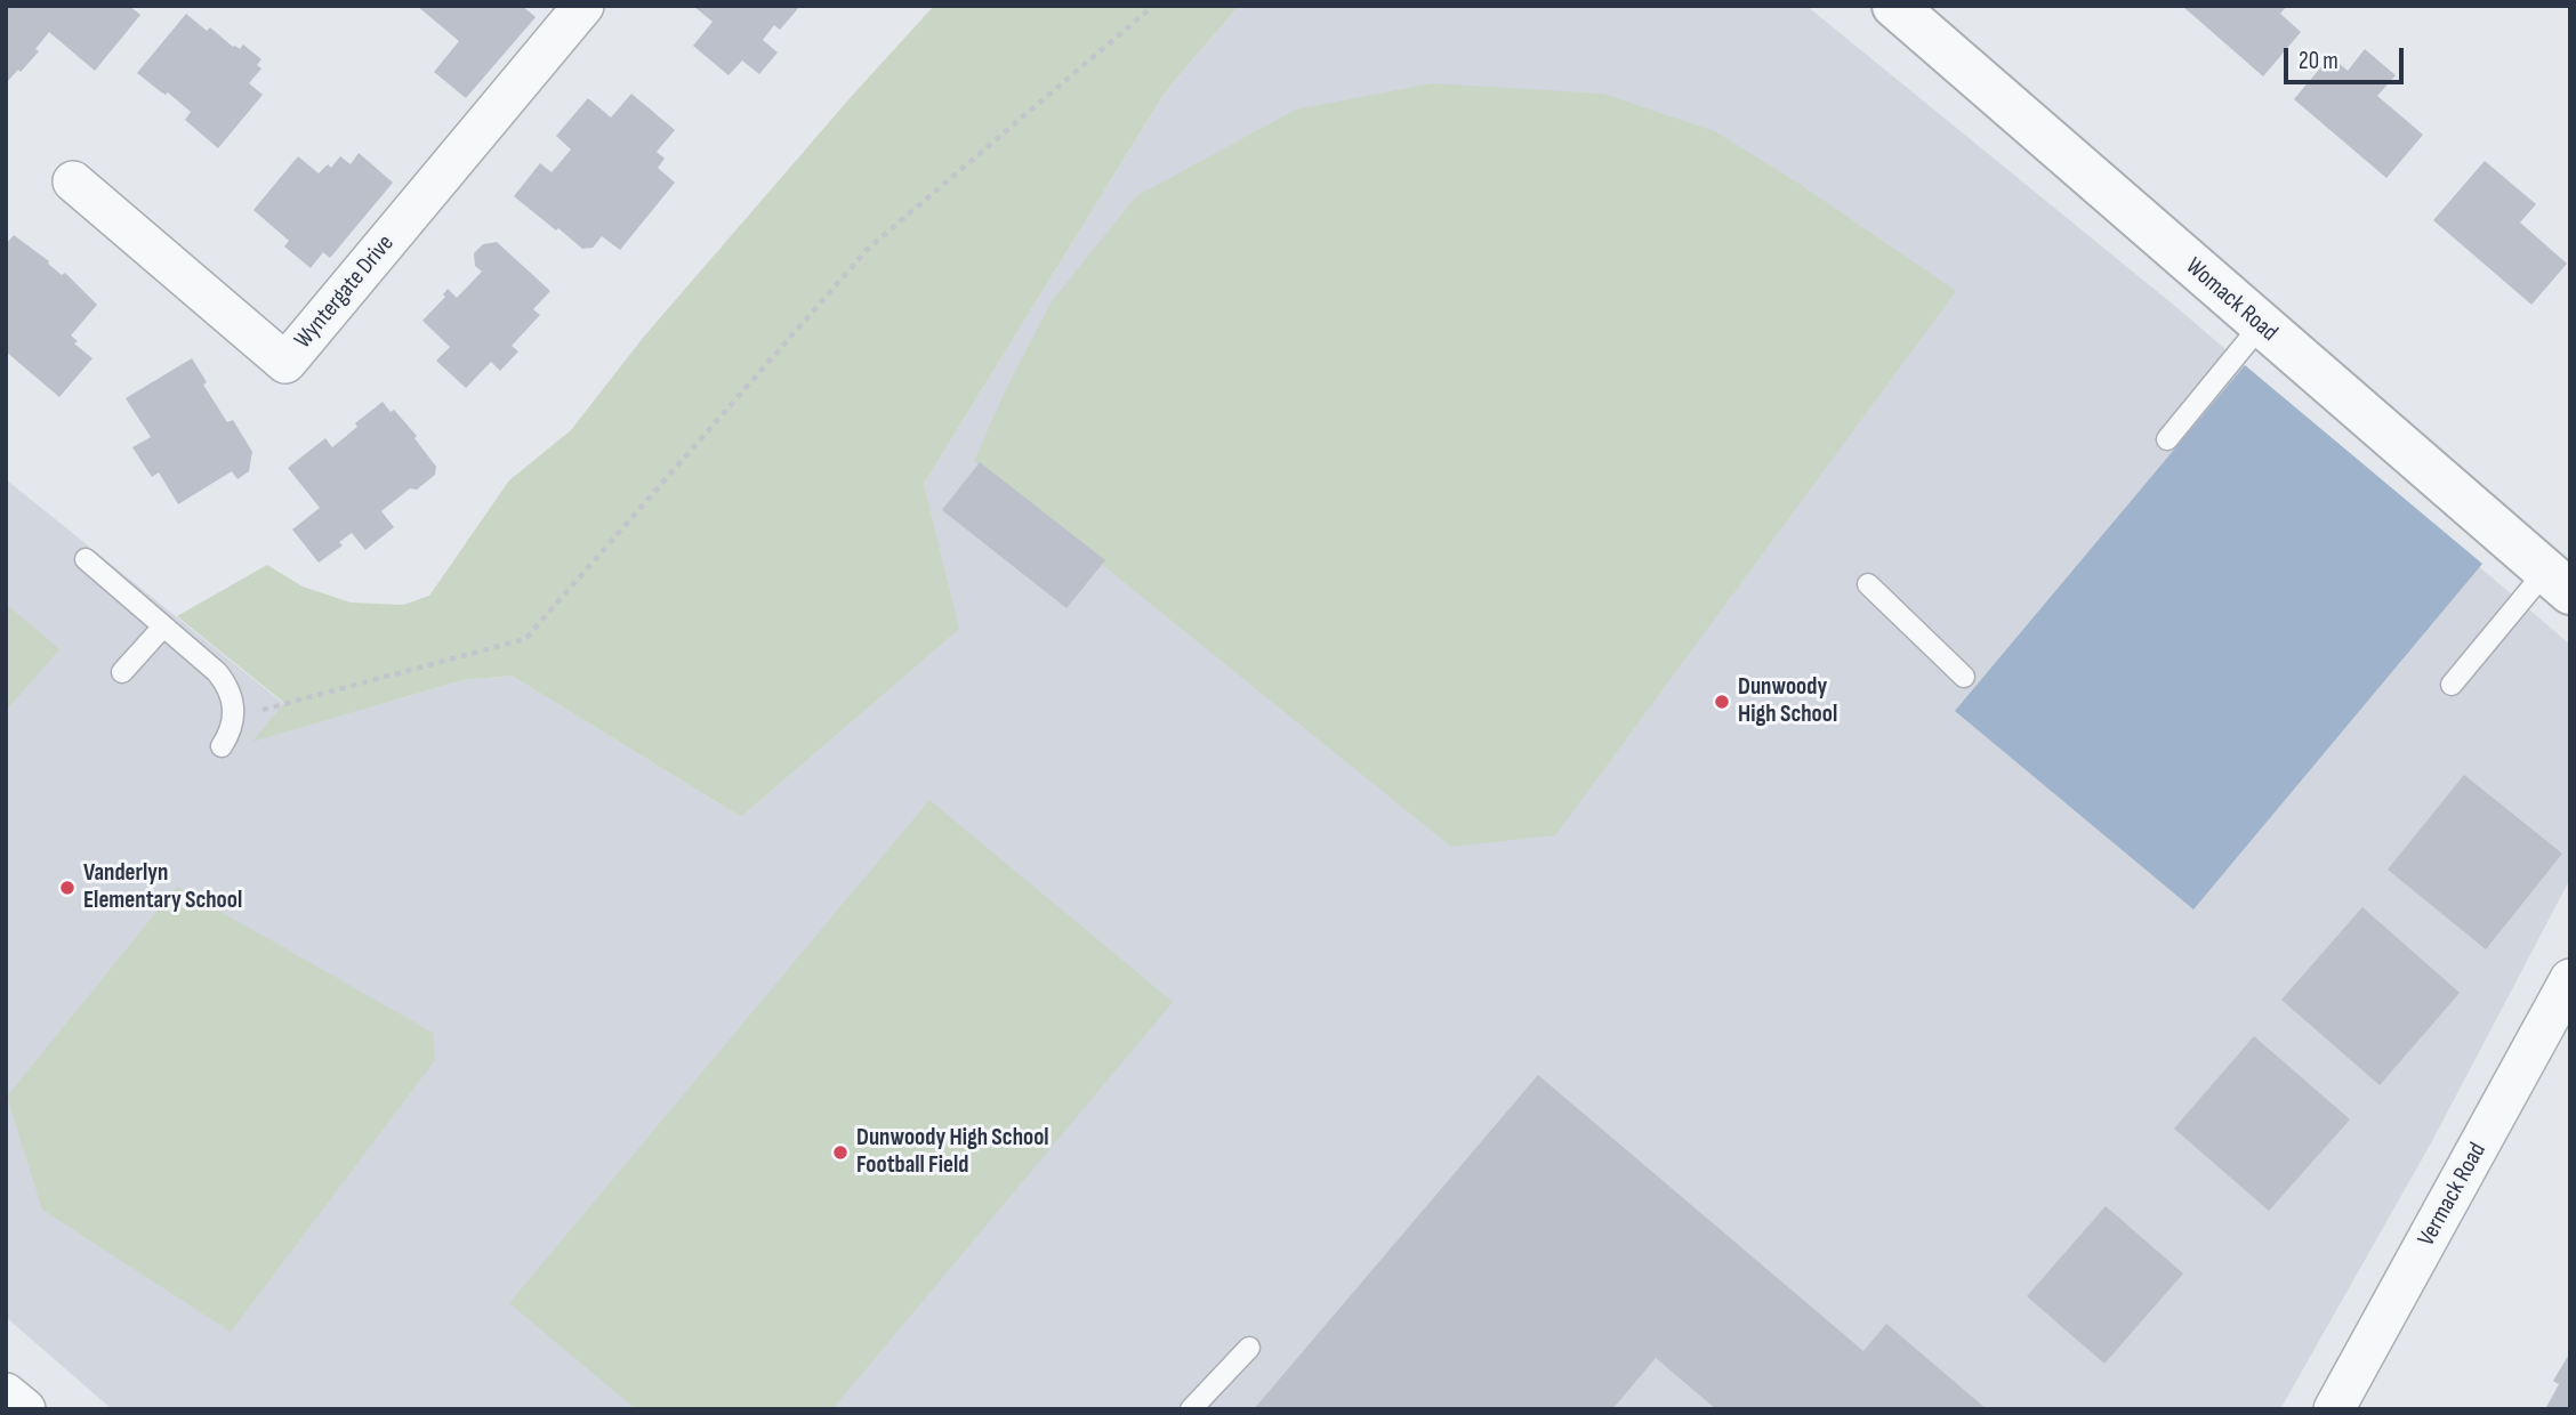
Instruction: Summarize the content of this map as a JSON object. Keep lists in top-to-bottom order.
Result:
{
  "streets": {
    "street": ["Wyntergate Drive", "Womack Road", "Vermack Road"]
  },
  "places": ["Dunwoody High School", "Vanderlyn Elementary School", "Dunwoody High School Football Field"],
  "scale_bar": "20 m"
}
